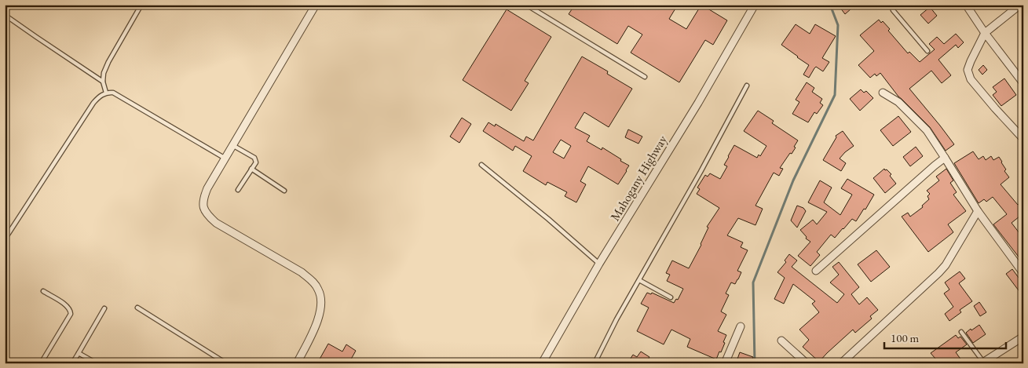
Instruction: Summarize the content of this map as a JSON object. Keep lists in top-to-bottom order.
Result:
{
  "streets": {
    "street": ["Mahogany Highway"]
  },
  "scale_bar": "100 m"
}
